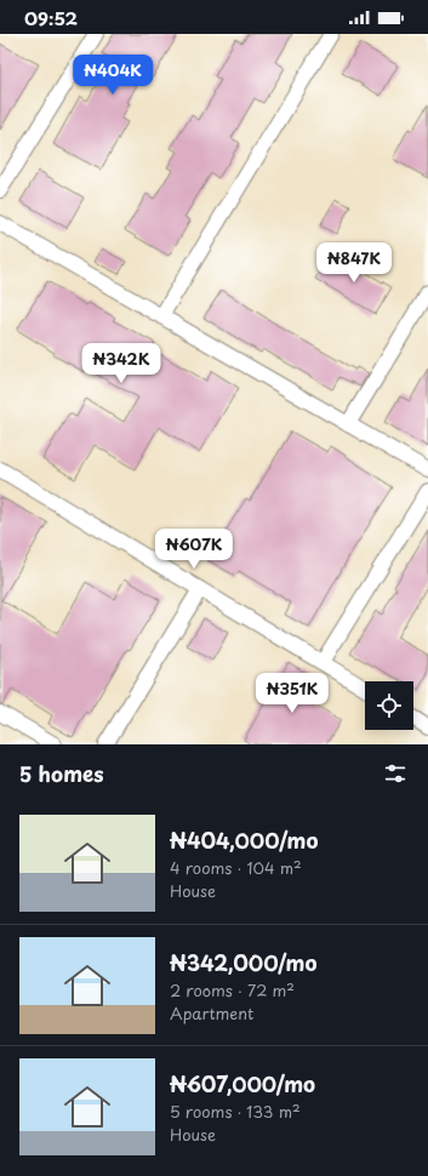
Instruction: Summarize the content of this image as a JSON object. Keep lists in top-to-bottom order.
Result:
{
  "page": {
    "status": "09:52",
    "price": [
      "₦404K",
      "₦847K",
      "₦342K",
      "₦607K",
      "₦351K"
    ],
    "heading": "5 homes",
    "list": [
      {
        "name": "₦404,000/mo",
        "note": "4 rooms · 104 m² · House"
      },
      {
        "name": "₦342,000/mo",
        "note": "2 rooms · 72 m² · Apartment"
      },
      {
        "name": "₦607,000/mo",
        "note": "5 rooms · 133 m² · House"
      }
    ]
  }
}
